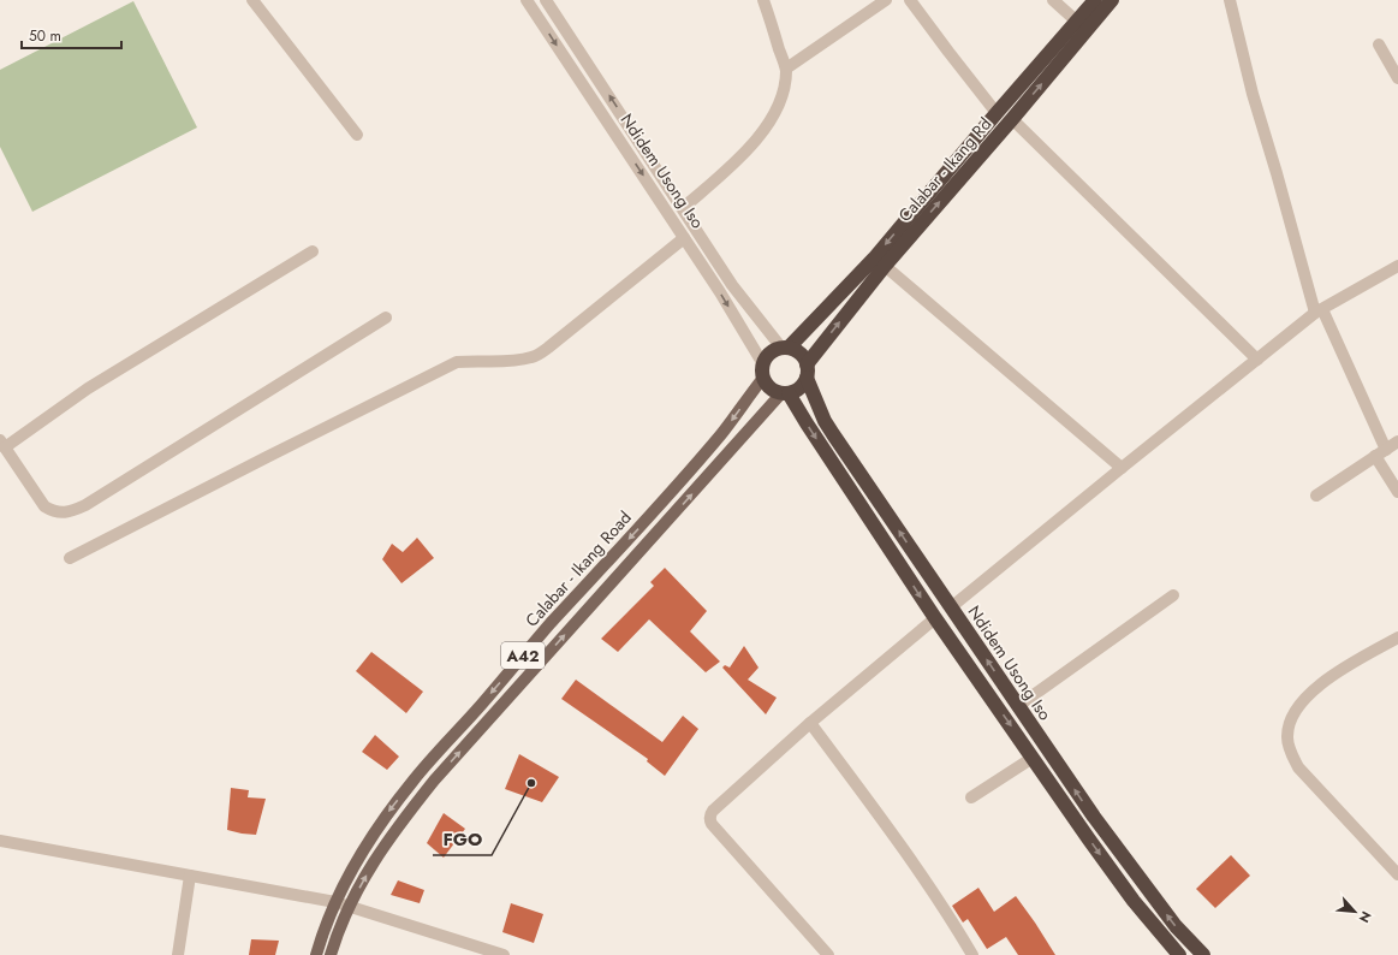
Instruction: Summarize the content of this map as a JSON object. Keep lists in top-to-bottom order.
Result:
{
  "streets": {
    "highway": ["Calabar - Ikang Rd", "Ndidem Usong Iso"],
    "main road": ["Calabar - Ikang Road", "A42"]
  },
  "crossings": [
    ["Calabar - Ikang Rd", "Ndidem Usong Iso"],
    ["Calabar - Ikang Rd", "Calabar - Ikang Road"],
    ["Ndidem Usong Iso", "Calabar - Ikang Road"]
  ],
  "places": ["FGO"],
  "scale_bar": "50 m",
  "north": "bottom right"
}
